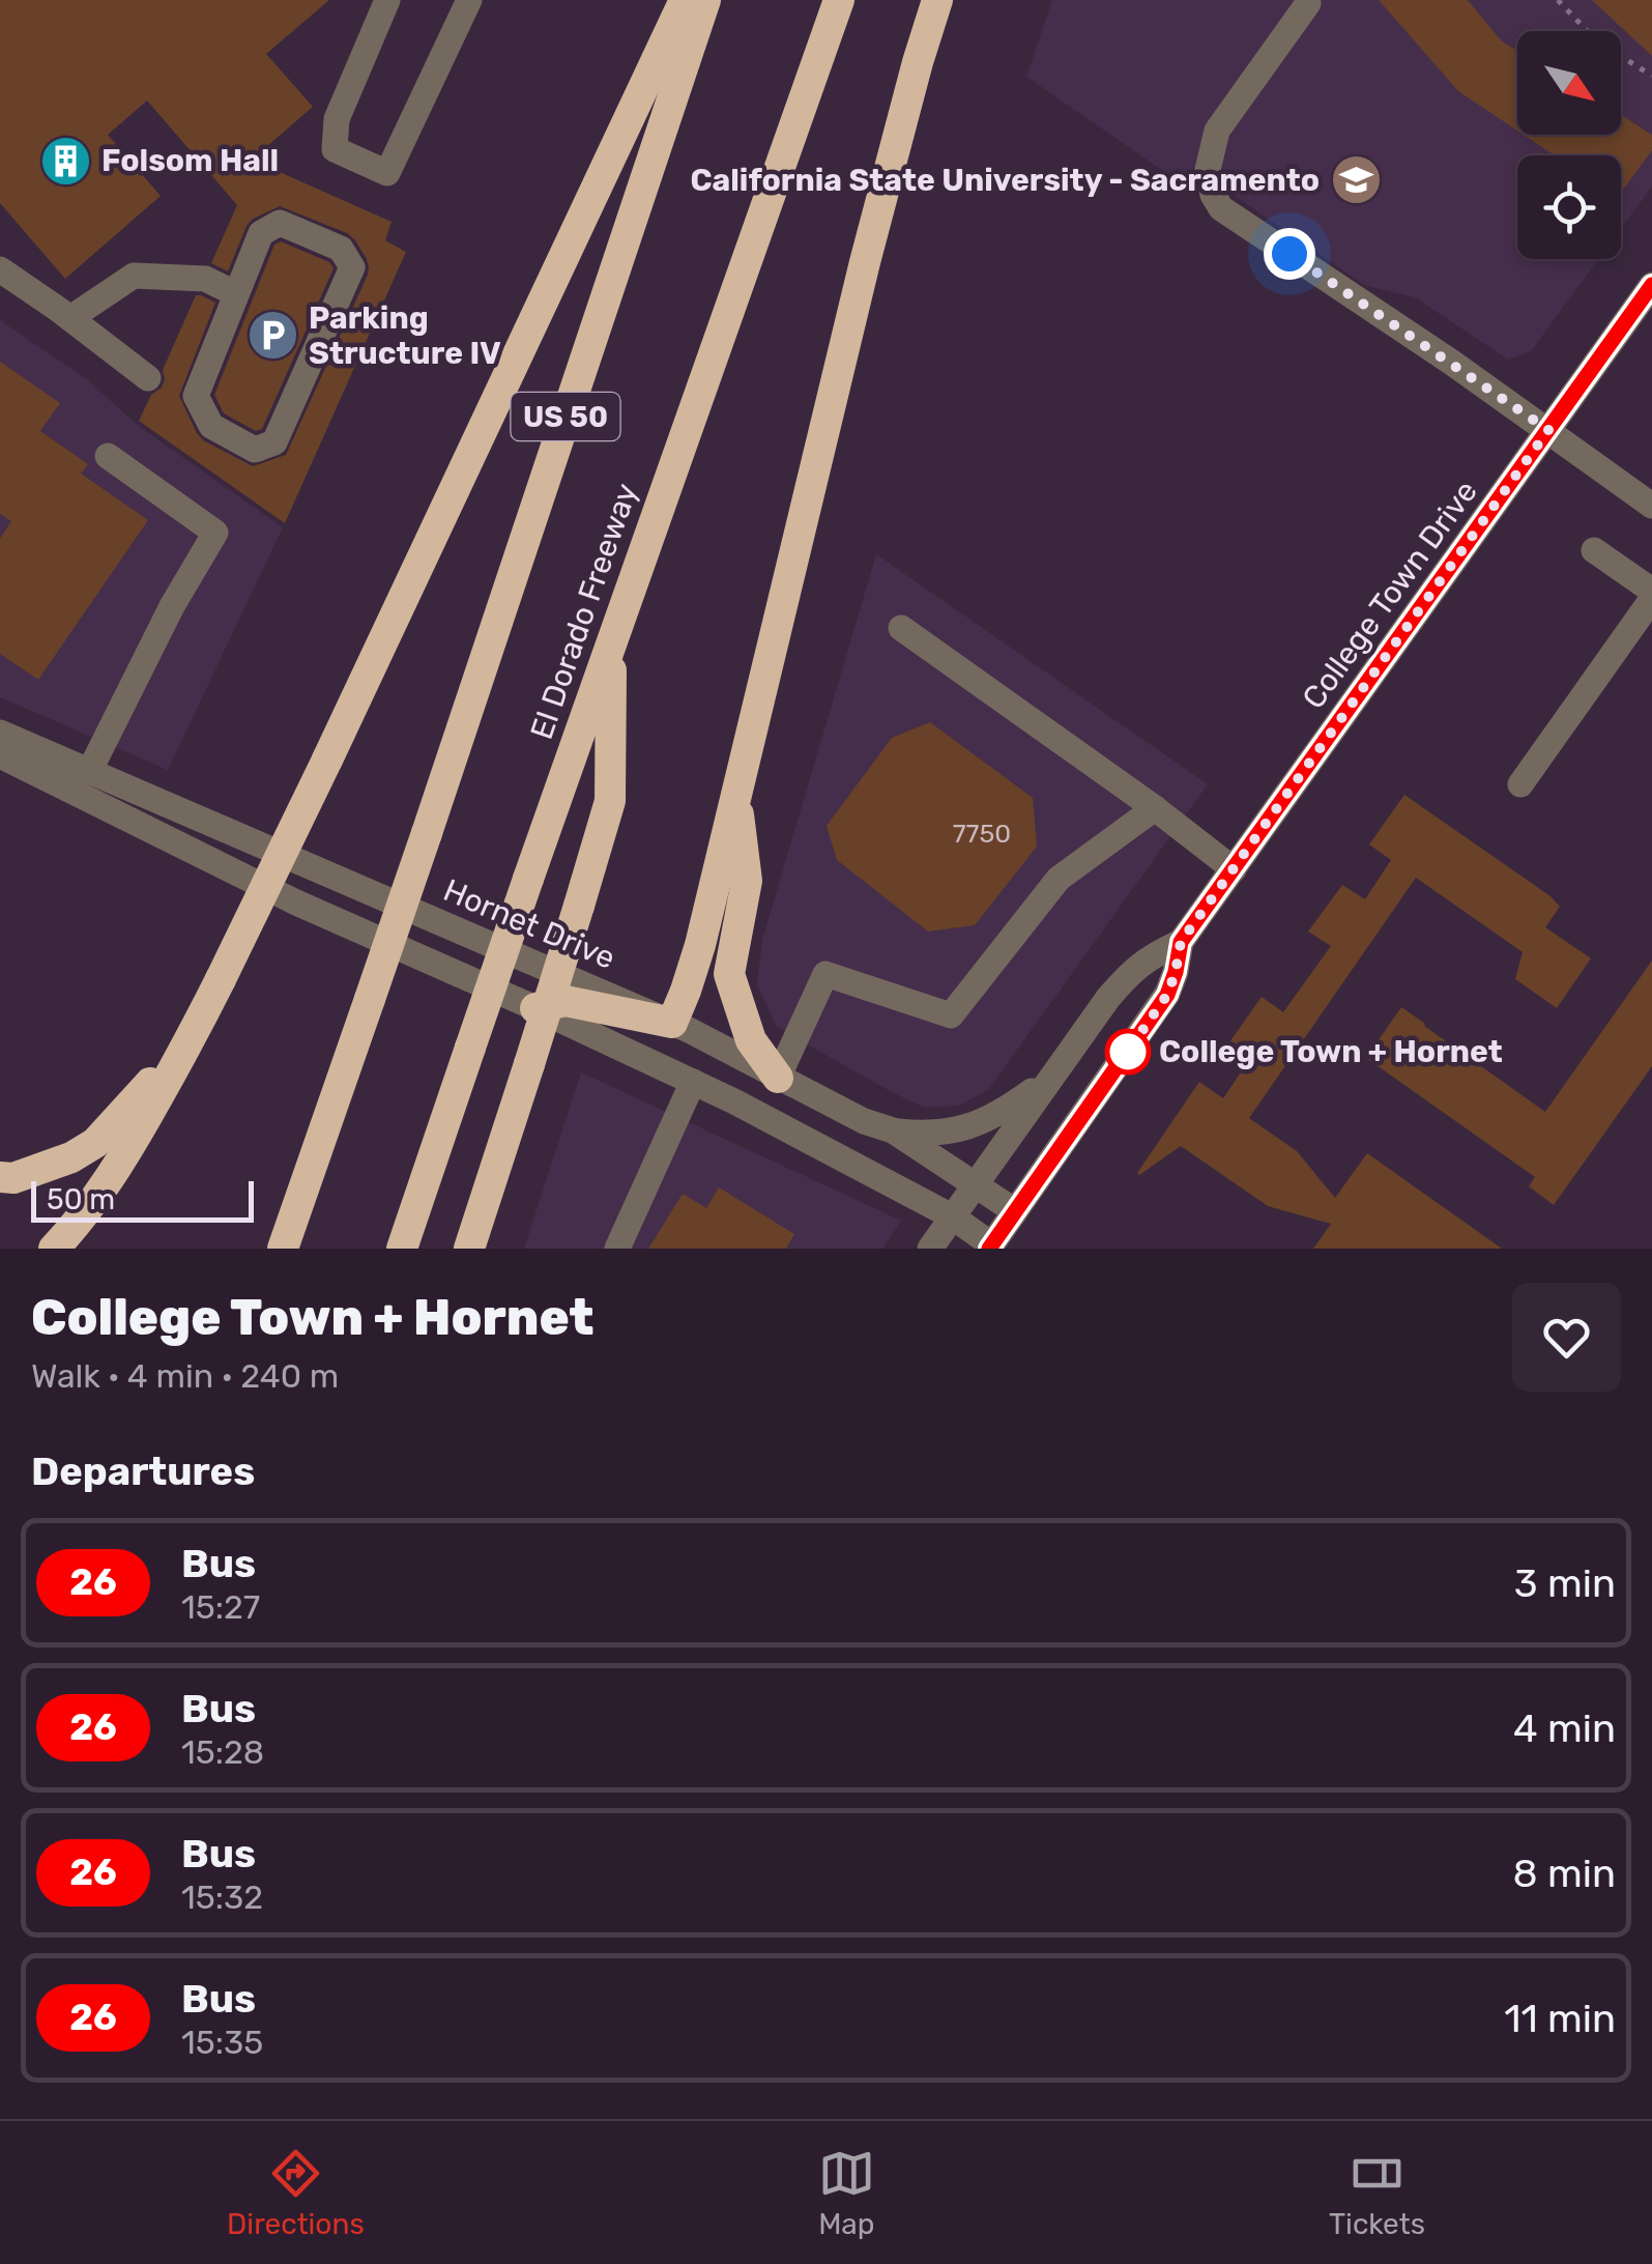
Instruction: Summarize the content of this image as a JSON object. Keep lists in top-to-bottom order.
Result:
{
  "streets": {
    "highway": ["US 50", "El Dorado Freeway"],
    "street": ["College Town Drive", "Hornet Drive"]
  },
  "crossings": [
    ["College Town Drive", "Hornet Drive"]
  ],
  "places": {
    "building": ["Folsom Hall"],
    "school or university": ["California State University - Sacramento"],
    "parking": ["Parking Structure IV"],
    "other": ["College Town + Hornet"]
  },
  "lines": ["bus line 26"],
  "house_numbers": ["7750"],
  "scale_bar": "50 m",
  "north": "bottom right",
  "page": {
    "scale": "50 m",
    "heading": [
      ["College Town + Hornet", "Walk · 4 min · 240 m"],
      "Departures"
    ],
    "list": [
      {
        "mark": "26",
        "name": "Bus",
        "note": "15:27",
        "value": "3 min"
      },
      {
        "mark": "26",
        "name": "Bus",
        "note": "15:28",
        "value": "4 min"
      },
      {
        "mark": "26",
        "name": "Bus",
        "note": "15:32",
        "value": "8 min"
      },
      {
        "mark": "26",
        "name": "Bus",
        "note": "15:35",
        "value": "11 min"
      }
    ],
    "tabs": ["Directions", "Map", "Tickets"]
  }
}
